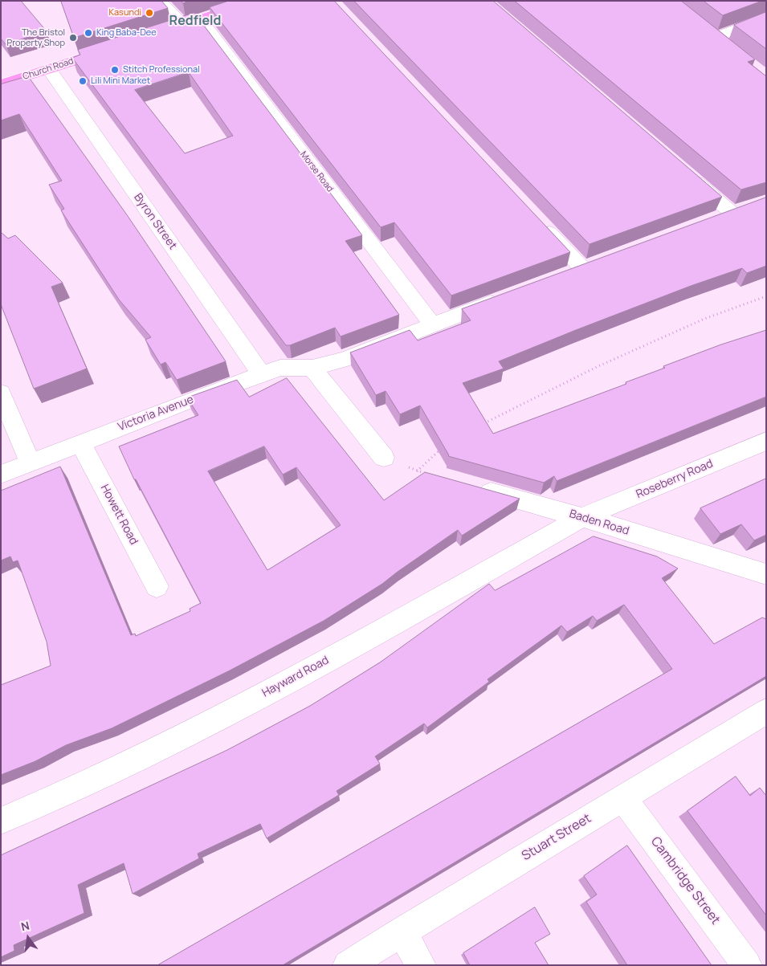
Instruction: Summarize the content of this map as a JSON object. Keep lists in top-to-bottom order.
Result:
{
  "streets": {
    "main road": ["Church Road"],
    "street": [
      "Morse Road",
      "Byron Street",
      "Victoria Avenue",
      "Roseberry Road",
      "Howett Road",
      "Baden Road",
      "Hayward Road",
      "Stuart Street",
      "Cambridge Street"
    ]
  },
  "crossings": [
    ["Church Road", "Byron Street"],
    ["Morse Road", "Victoria Avenue"],
    ["Byron Street", "Victoria Avenue"],
    ["Victoria Avenue", "Howett Road"],
    ["Roseberry Road", "Baden Road"],
    ["Roseberry Road", "Hayward Road"],
    ["Baden Road", "Hayward Road"],
    ["Stuart Street", "Cambridge Street"]
  ],
  "districts": ["Redfield"],
  "places": [
    "Kasundi",
    "King Baba-Dee",
    "The Bristol Property Shop",
    "Stitch Professional",
    "Lili Mini Market"
  ],
  "north": "top"
}
